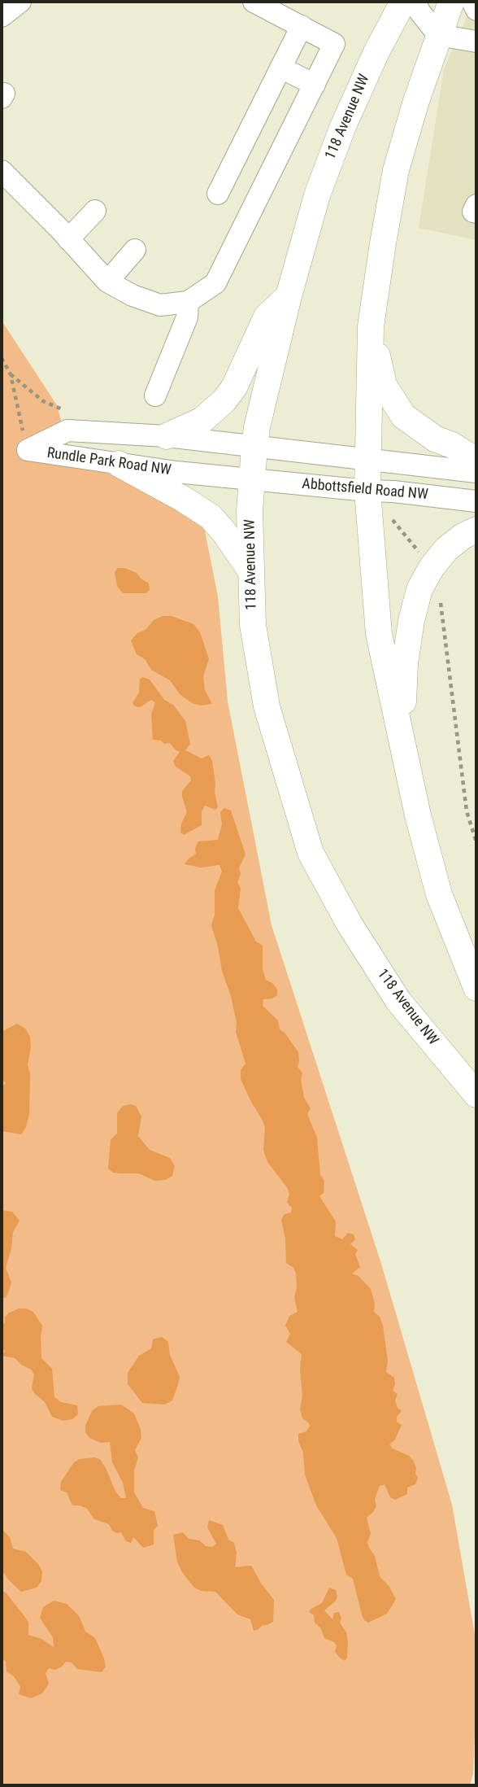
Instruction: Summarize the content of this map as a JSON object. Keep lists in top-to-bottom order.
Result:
{
  "streets": {
    "main road": ["118 Avenue NW"],
    "street": ["Rundle Park Road NW", "Abbottsfield Road NW"]
  },
  "crossings": [
    ["118 Avenue NW", "Rundle Park Road NW"],
    ["118 Avenue NW", "Abbottsfield Road NW"],
    ["Rundle Park Road NW", "Abbottsfield Road NW"]
  ]
}
